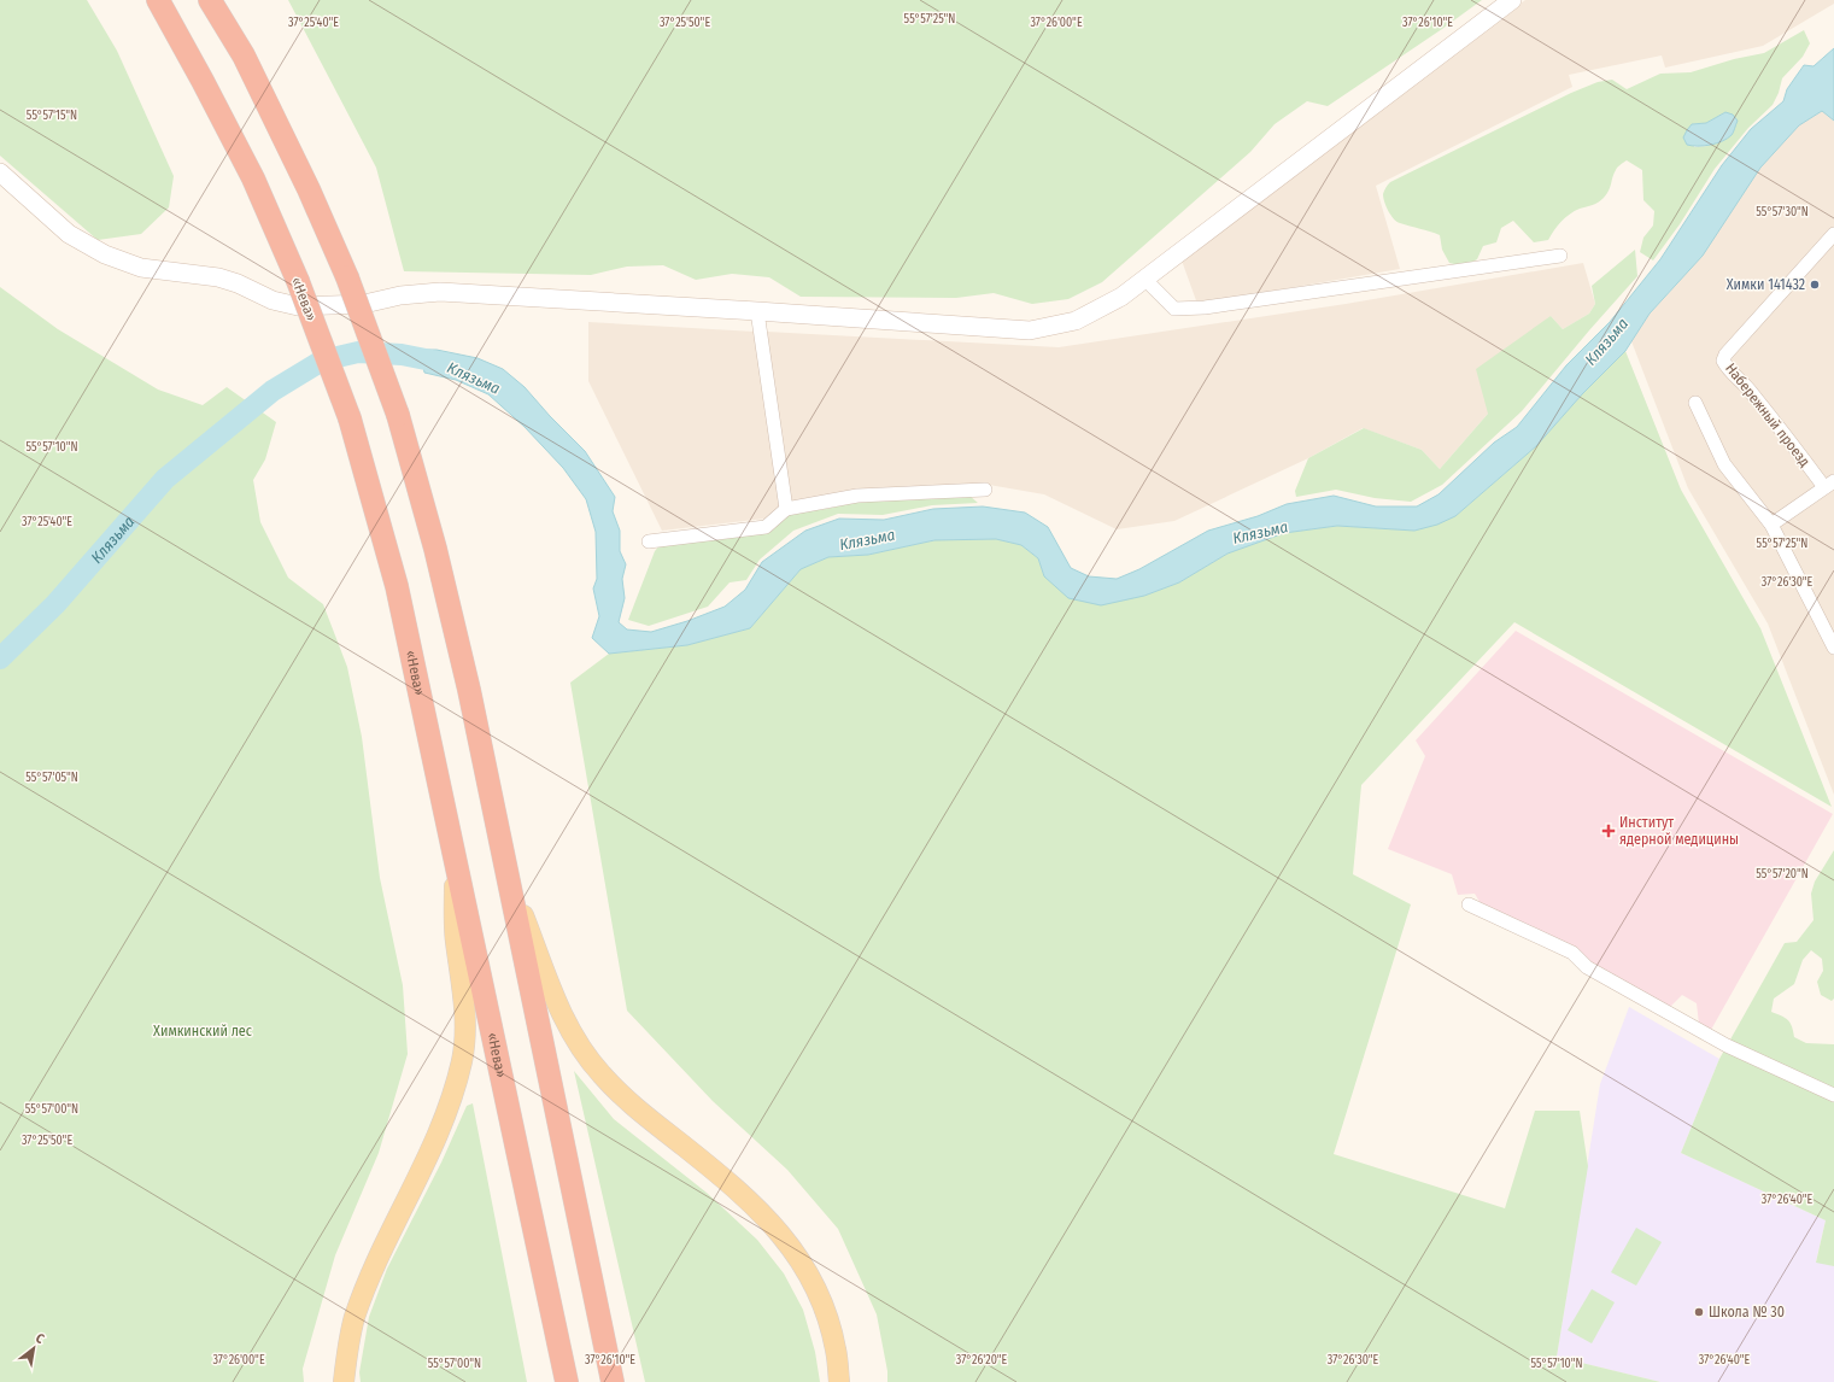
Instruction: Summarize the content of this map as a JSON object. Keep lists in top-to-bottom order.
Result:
{
  "streets": {
    "highway": ["«Нева»"],
    "street": ["Набережный проезд"]
  },
  "water": ["Клязьма"],
  "parks": ["Химкинский лес"],
  "places": {
    "other": ["Химки 141432", "Школа № 30"],
    "health": ["Институт ядерной медицины"]
  },
  "north": "top right",
  "coordinates": [
    "55°57'25\"N",
    "37°25'50\"E",
    "37°26'00\"E",
    "37°25'40\"E",
    "37°26'10\"E",
    "55°57'15\"N",
    "55°57'30\"N",
    "55°57'10\"N",
    "37°26'30\"E",
    "55°57'05\"N",
    "55°57'20\"N",
    "55°57'00\"N",
    "37°26'40\"E",
    "37°26'20\"E"
  ]
}
